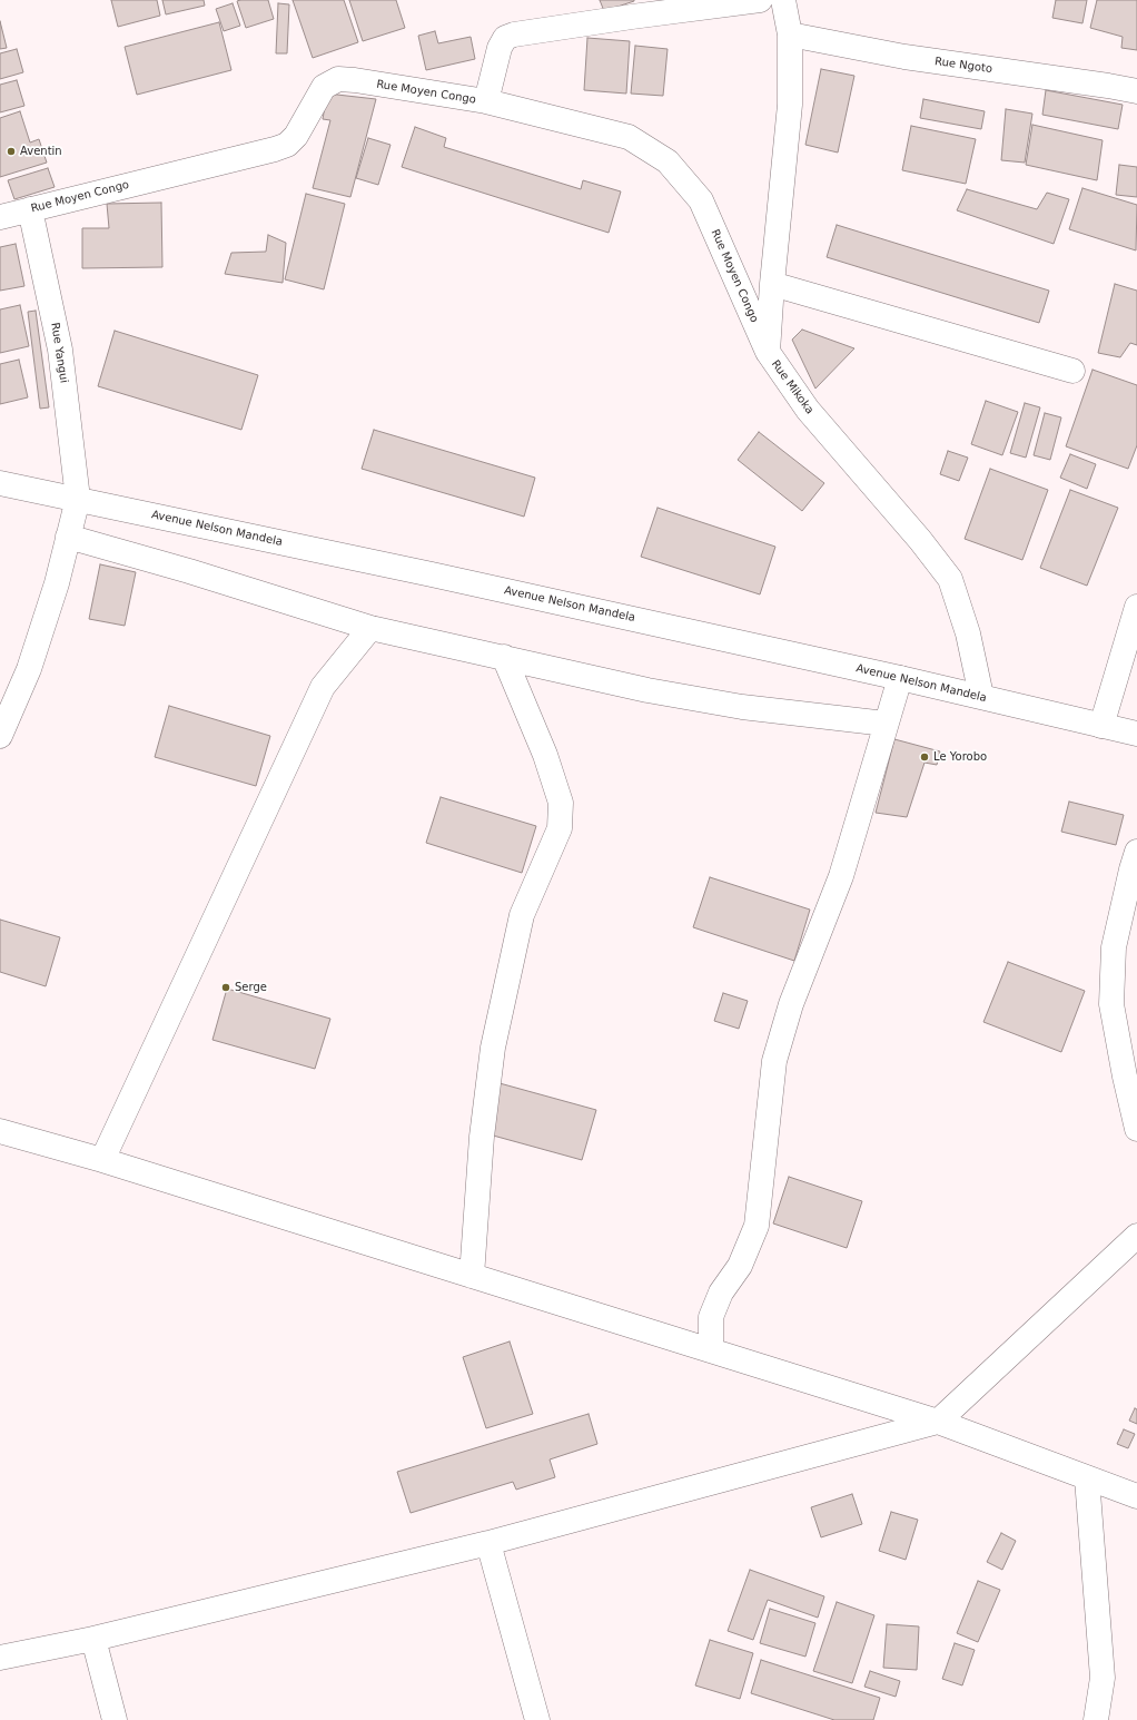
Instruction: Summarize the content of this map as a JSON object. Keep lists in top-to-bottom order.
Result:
{
  "streets": {
    "street": [
      "Rue Ngoto",
      "Rue Moyen Congo",
      "Rue Yangui",
      "Rue Mikoka",
      "Avenue Nelson Mandela"
    ]
  },
  "crossings": [
    ["Rue Ngoto", "Rue Mikoka"],
    ["Rue Moyen Congo", "Rue Yangui"],
    ["Rue Moyen Congo", "Rue Mikoka"],
    ["Rue Yangui", "Avenue Nelson Mandela"],
    ["Rue Mikoka", "Avenue Nelson Mandela"]
  ],
  "places": ["Aventin", "Le Yorobo", "Serge"]
}
